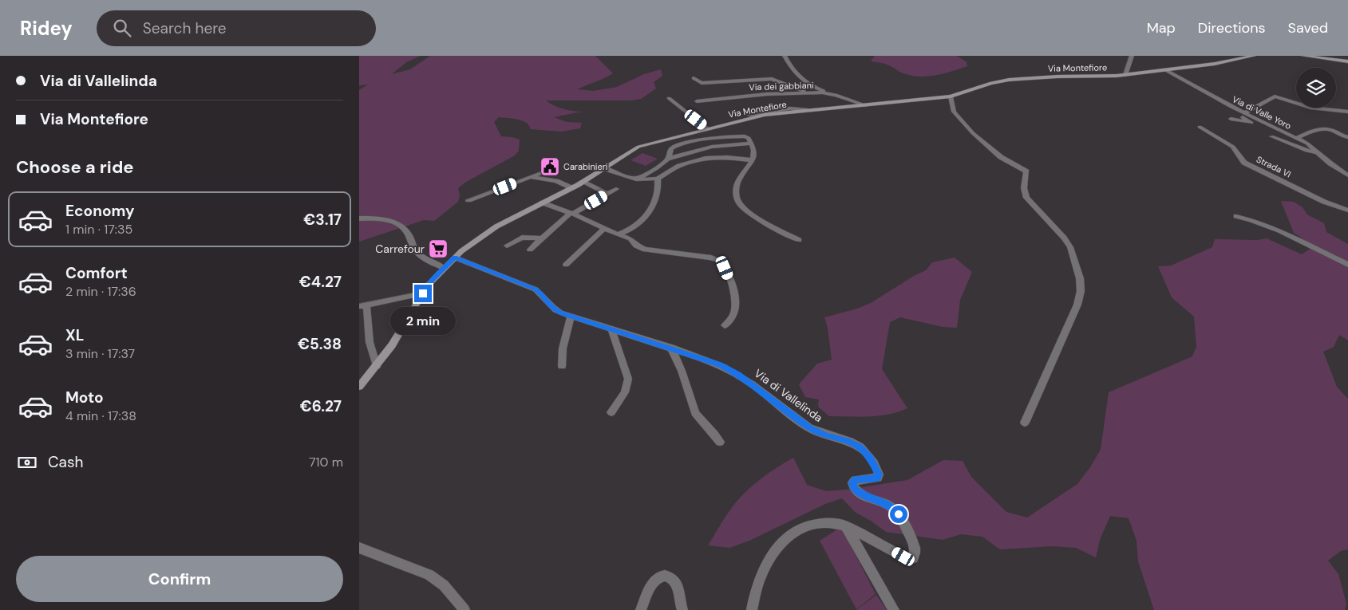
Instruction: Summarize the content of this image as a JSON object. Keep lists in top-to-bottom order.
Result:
{
  "streets": {
    "main road": ["Via Montefiore"],
    "street": [
      "Via dei gabbiani",
      "Via di Valle Yoro",
      "Strada VI",
      "Via di Vallelinda"
    ]
  },
  "crossings": [
    ["Via Montefiore", "Via dei gabbiani"],
    ["Via Montefiore", "Via di Valle Yoro"],
    ["Via Montefiore", "Via di Vallelinda"]
  ],
  "places": {
    "public building": ["Carabinieri"],
    "supermarket": ["Carrefour"]
  },
  "page": {
    "header": "Ridey",
    "search": "Search here",
    "nav": ["Map", "Directions", "Saved"],
    "banner": ["Via di Vallelinda", "Via Montefiore"],
    "heading": "Choose a ride",
    "list": [
      {
        "name": "Economy",
        "note": "1 min · 17:35",
        "value": "€3.17"
      },
      {
        "name": "Comfort",
        "note": "2 min · 17:36",
        "value": "€4.27"
      },
      {
        "name": "XL",
        "note": "3 min · 17:37",
        "value": "€5.38"
      },
      {
        "name": "Moto",
        "note": "4 min · 17:38",
        "value": "€6.27"
      }
    ],
    "bubble": "2 min",
    "pay": ["Cash", "710 m"],
    "buttons": "Confirm"
  }
}
